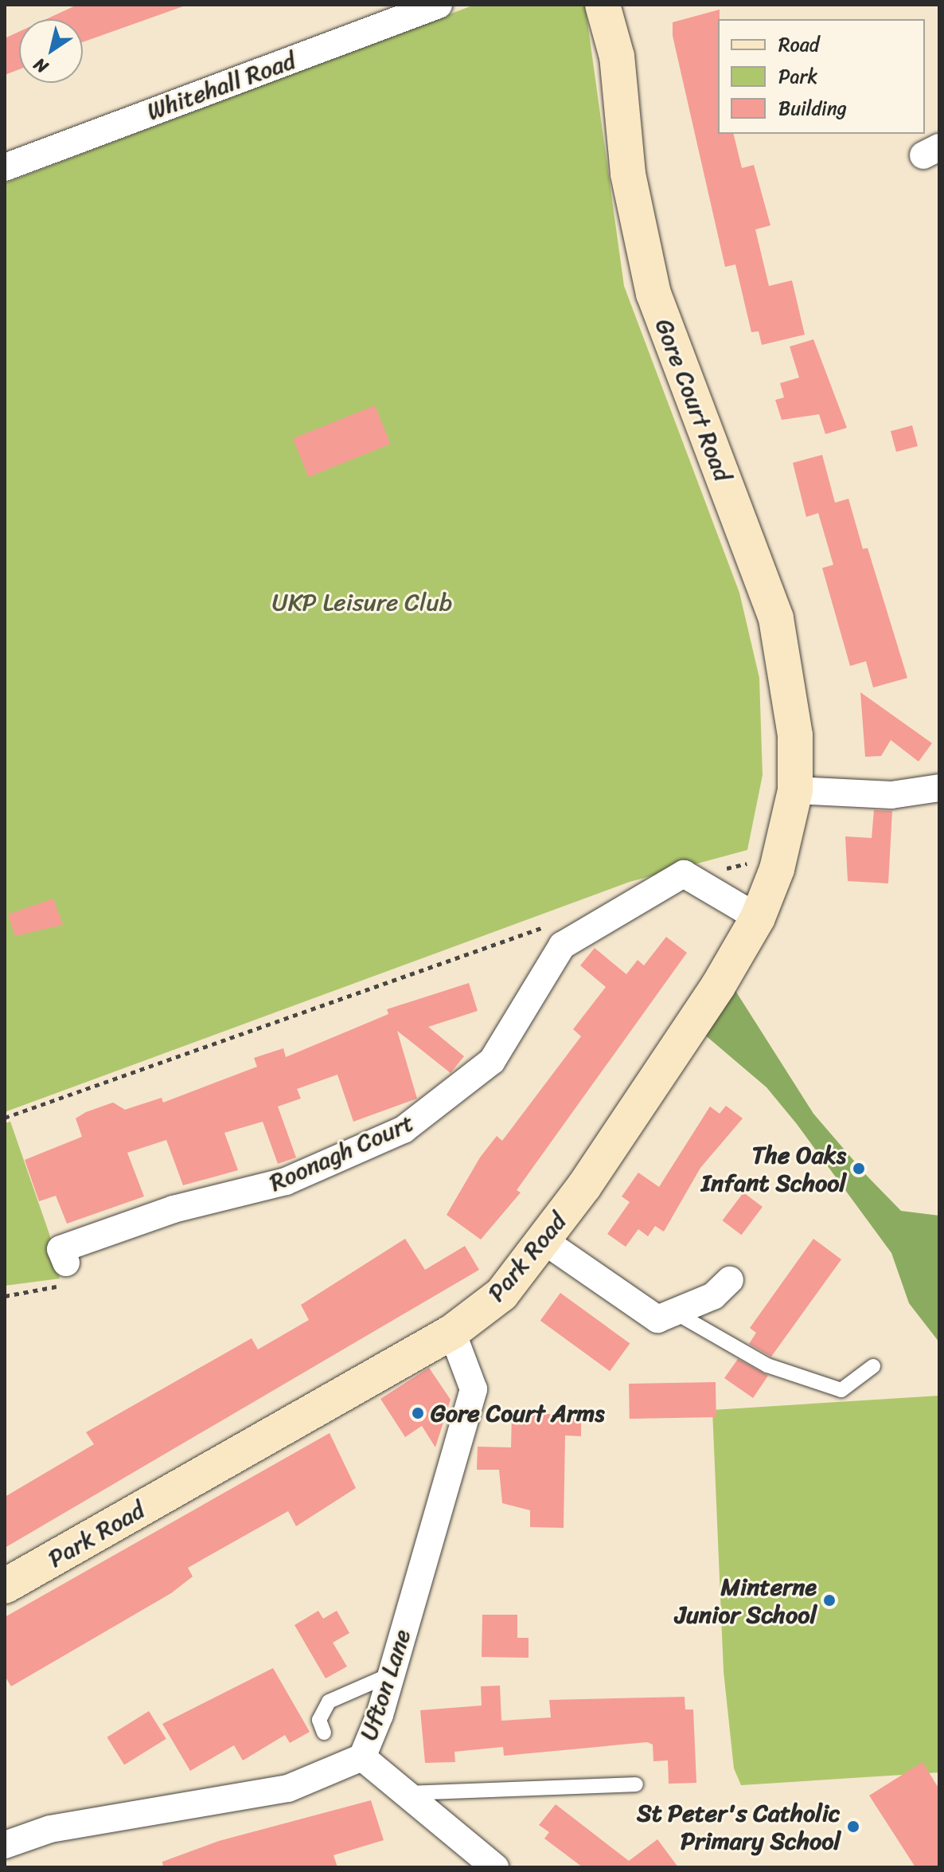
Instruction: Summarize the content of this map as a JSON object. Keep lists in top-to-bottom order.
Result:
{
  "streets": {
    "street": [
      "Whitehall Road",
      "Gore Court Road",
      "Roonagh Court",
      "Park Road",
      "Ufton Lane"
    ]
  },
  "crossings": [
    ["Gore Court Road", "Park Road"],
    ["Park Road", "Ufton Lane"]
  ],
  "parks": ["UKP Leisure Club"],
  "places": [
    "The Oaks Infant School",
    "Gore Court Arms",
    "Minterne Junior School",
    "St Peter's Catholic Primary School"
  ],
  "legend": ["Road", "Park", "Building"],
  "north": "bottom left"
}
